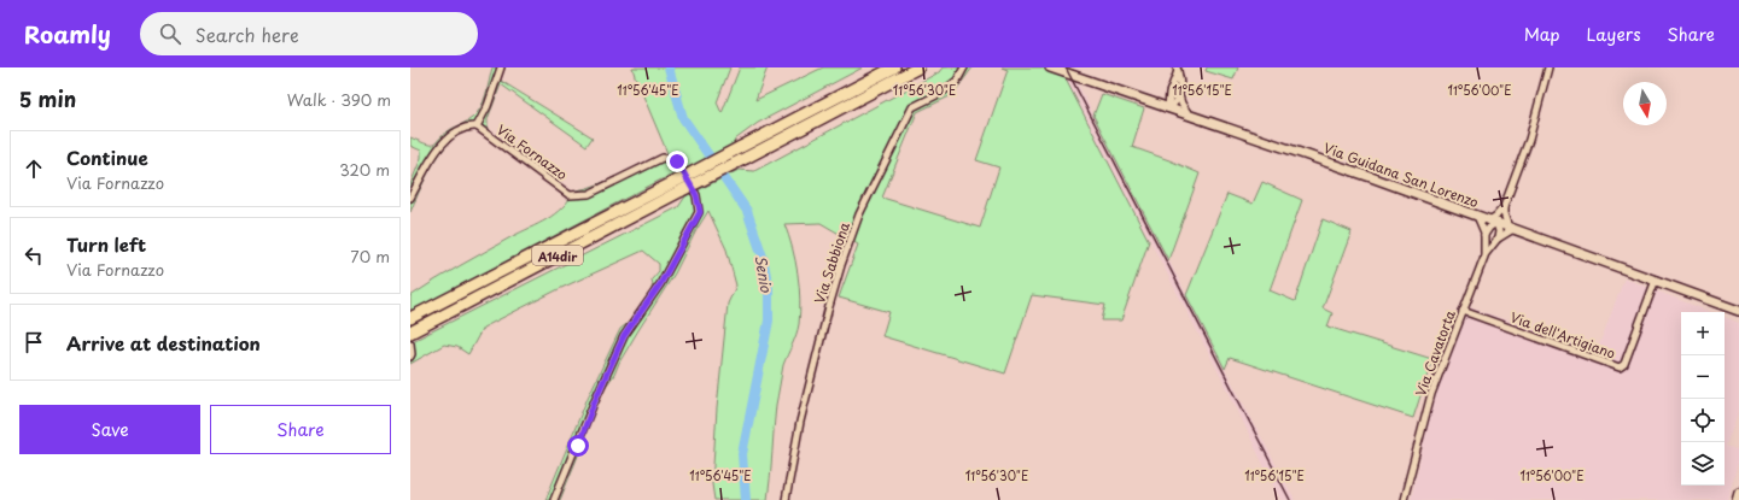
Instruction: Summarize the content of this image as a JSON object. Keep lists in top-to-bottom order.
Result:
{
  "streets": {
    "highway": ["A14dir"],
    "street": [
      "Via Fornazzo",
      "Via Guidana San Lorenzo",
      "Via Sabbiona",
      "Via dell'Artigiano",
      "Via Cavatorta"
    ]
  },
  "crossings": [
    ["Via Guidana San Lorenzo", "Via dell'Artigiano"],
    ["Via Guidana San Lorenzo", "Via Cavatorta"],
    ["Via dell'Artigiano", "Via Cavatorta"]
  ],
  "water": ["Senio"],
  "north": "bottom",
  "page": {
    "header": "Roamly",
    "search": "Search here",
    "nav": ["Map", "Layers", "Share"],
    "heading": ["5 min", "Walk · 390 m"],
    "list": [
      ["Continue", "Via Fornazzo", "320 m"],
      ["Turn left", "Via Fornazzo", "70 m"],
      "Arrive at destination"
    ],
    "map_buttons": ["+", "−"],
    "buttons": ["Save", "Share"]
  },
  "coordinates": [
    "11°56'45\"E",
    "11°56'30\"E",
    "11°56'15\"E",
    "11°56'00\"E"
  ]
}
